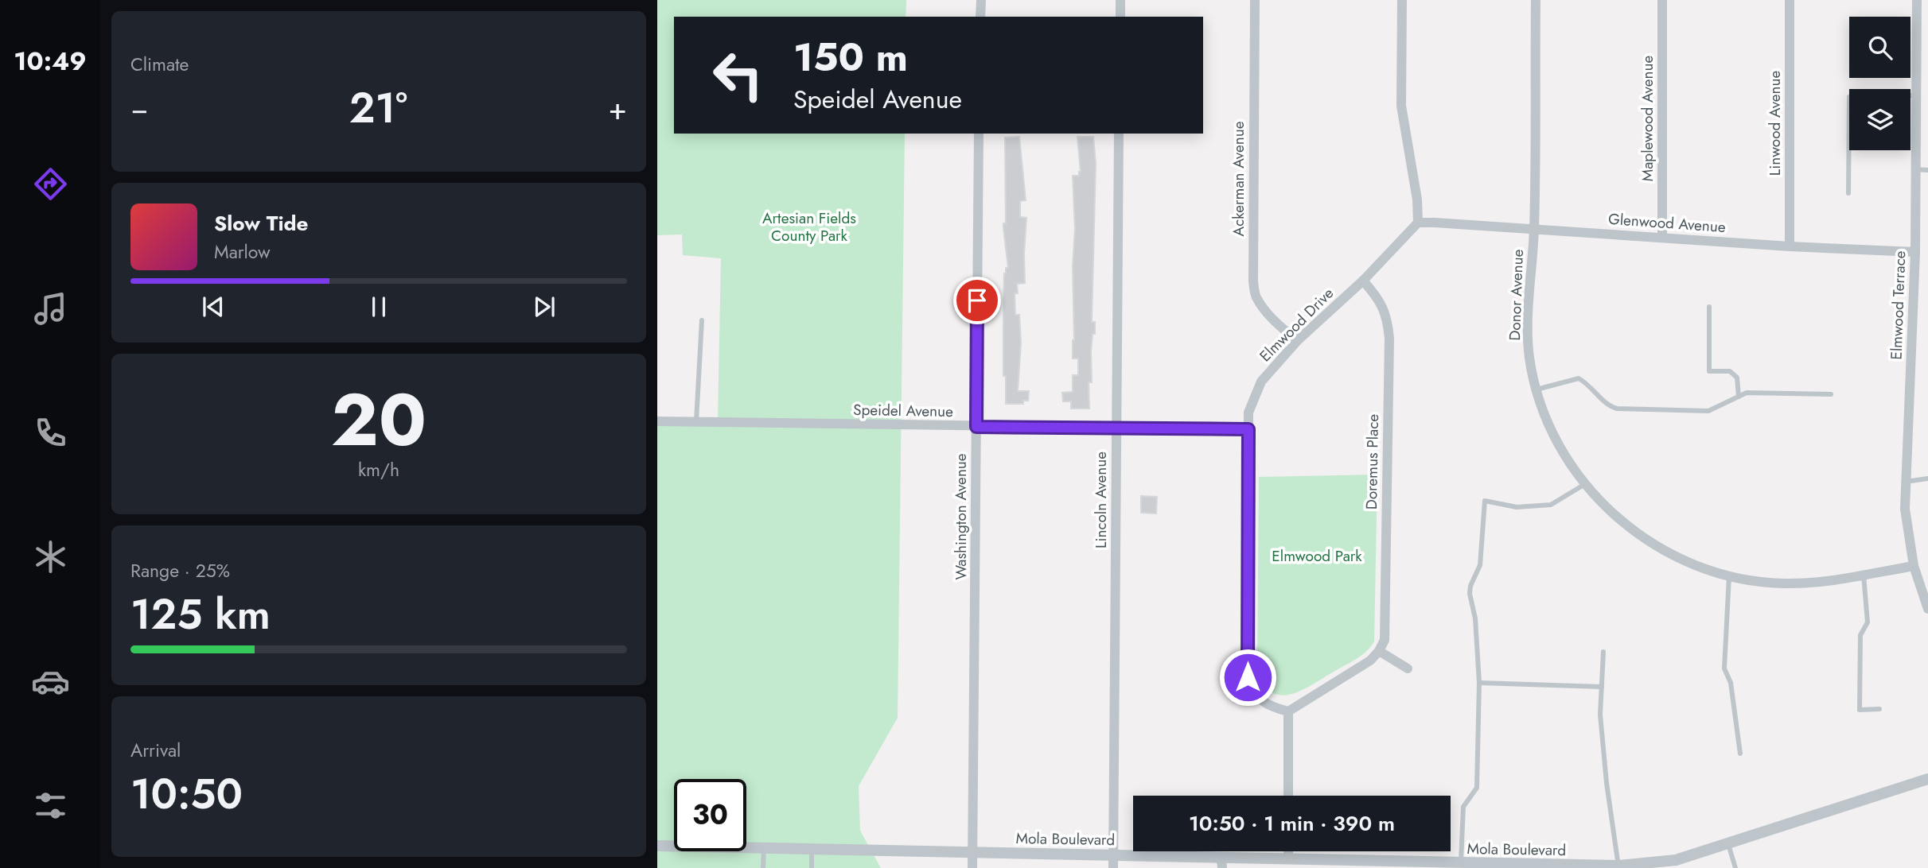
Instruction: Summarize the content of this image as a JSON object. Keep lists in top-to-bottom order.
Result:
{
  "streets": {
    "street": [
      "Maplewood Avenue",
      "Linwood Avenue",
      "Ackerman Avenue",
      "Glenwood Avenue",
      "Donor Avenue",
      "Elmwood Terrace",
      "Elmwood Drive",
      "Speidel Avenue",
      "Doremus Place",
      "Lincoln Avenue",
      "Washington Avenue",
      "Mola Boulevard"
    ]
  },
  "crossings": [
    ["Maplewood Avenue", "Glenwood Avenue"],
    ["Linwood Avenue", "Glenwood Avenue"],
    ["Ackerman Avenue", "Elmwood Drive"],
    ["Glenwood Avenue", "Donor Avenue"],
    ["Glenwood Avenue", "Elmwood Terrace"],
    ["Glenwood Avenue", "Elmwood Drive"],
    ["Donor Avenue", "Elmwood Terrace"],
    ["Elmwood Drive", "Speidel Avenue"],
    ["Elmwood Drive", "Doremus Place"],
    ["Speidel Avenue", "Lincoln Avenue"],
    ["Speidel Avenue", "Washington Avenue"],
    ["Lincoln Avenue", "Mola Boulevard"],
    ["Washington Avenue", "Mola Boulevard"]
  ],
  "parks": ["Artesian Fields County Park", "Elmwood Park"],
  "page": {
    "tabs": "10:49",
    "tile": [
      "Climate",
      ["20", "km/h"],
      ["Range · 25%", "125 km"],
      ["Arrival", "10:50"]
    ],
    "turn": ["150 m", "Speidel Avenue"],
    "heat": ["−", "21°", "+"],
    "song": ["Slow Tide", "Marlow"],
    "limit": "30",
    "trip": "10:50 · 1 min · 390 m"
  }
}
